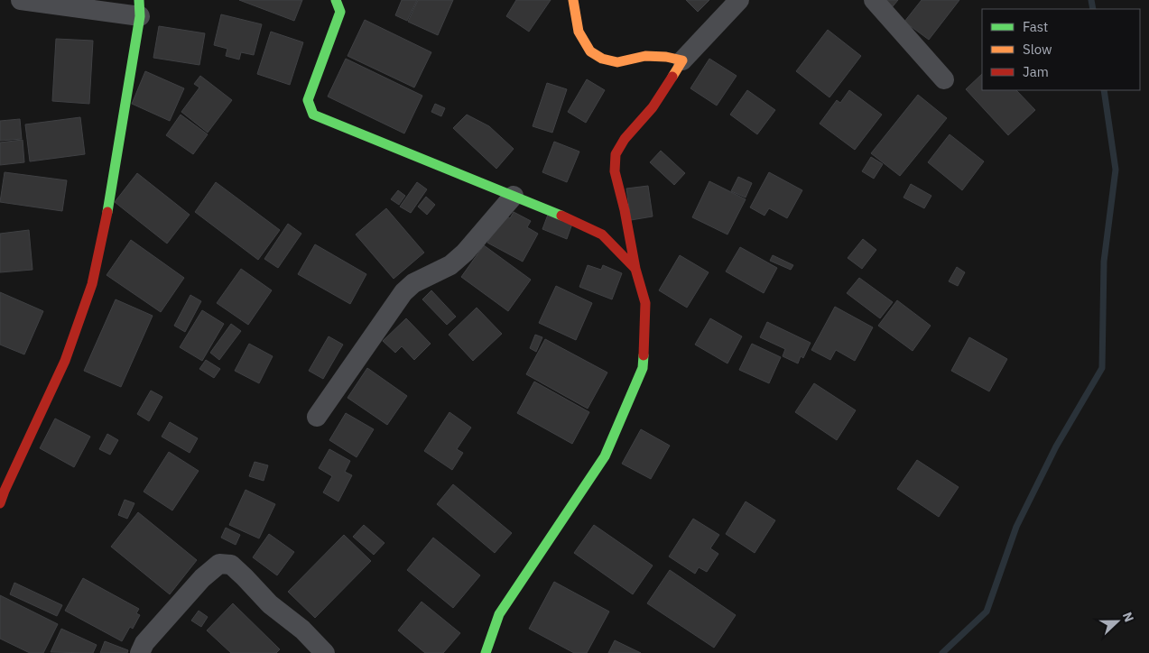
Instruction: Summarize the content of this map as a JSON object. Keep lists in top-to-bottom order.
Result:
{
  "legend": ["Fast", "Slow", "Jam"],
  "north": "right"
}
